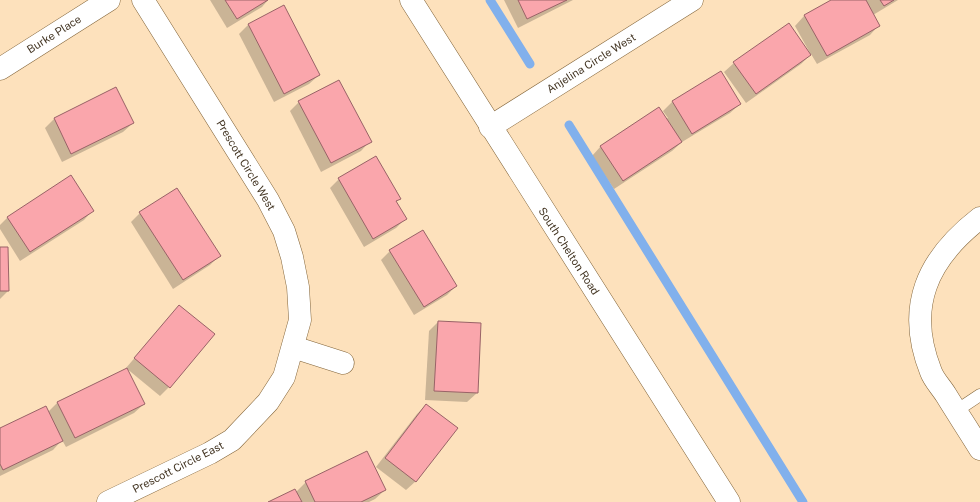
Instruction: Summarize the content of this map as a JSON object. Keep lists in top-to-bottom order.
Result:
{
  "streets": {
    "street": [
      "Burke Place",
      "Anjelina Circle West",
      "Prescott Circle West",
      "South Chelton Road",
      "Prescott Circle East"
    ]
  },
  "crossings": [
    ["Anjelina Circle West", "South Chelton Road"],
    ["Prescott Circle West", "Prescott Circle East"]
  ]
}
